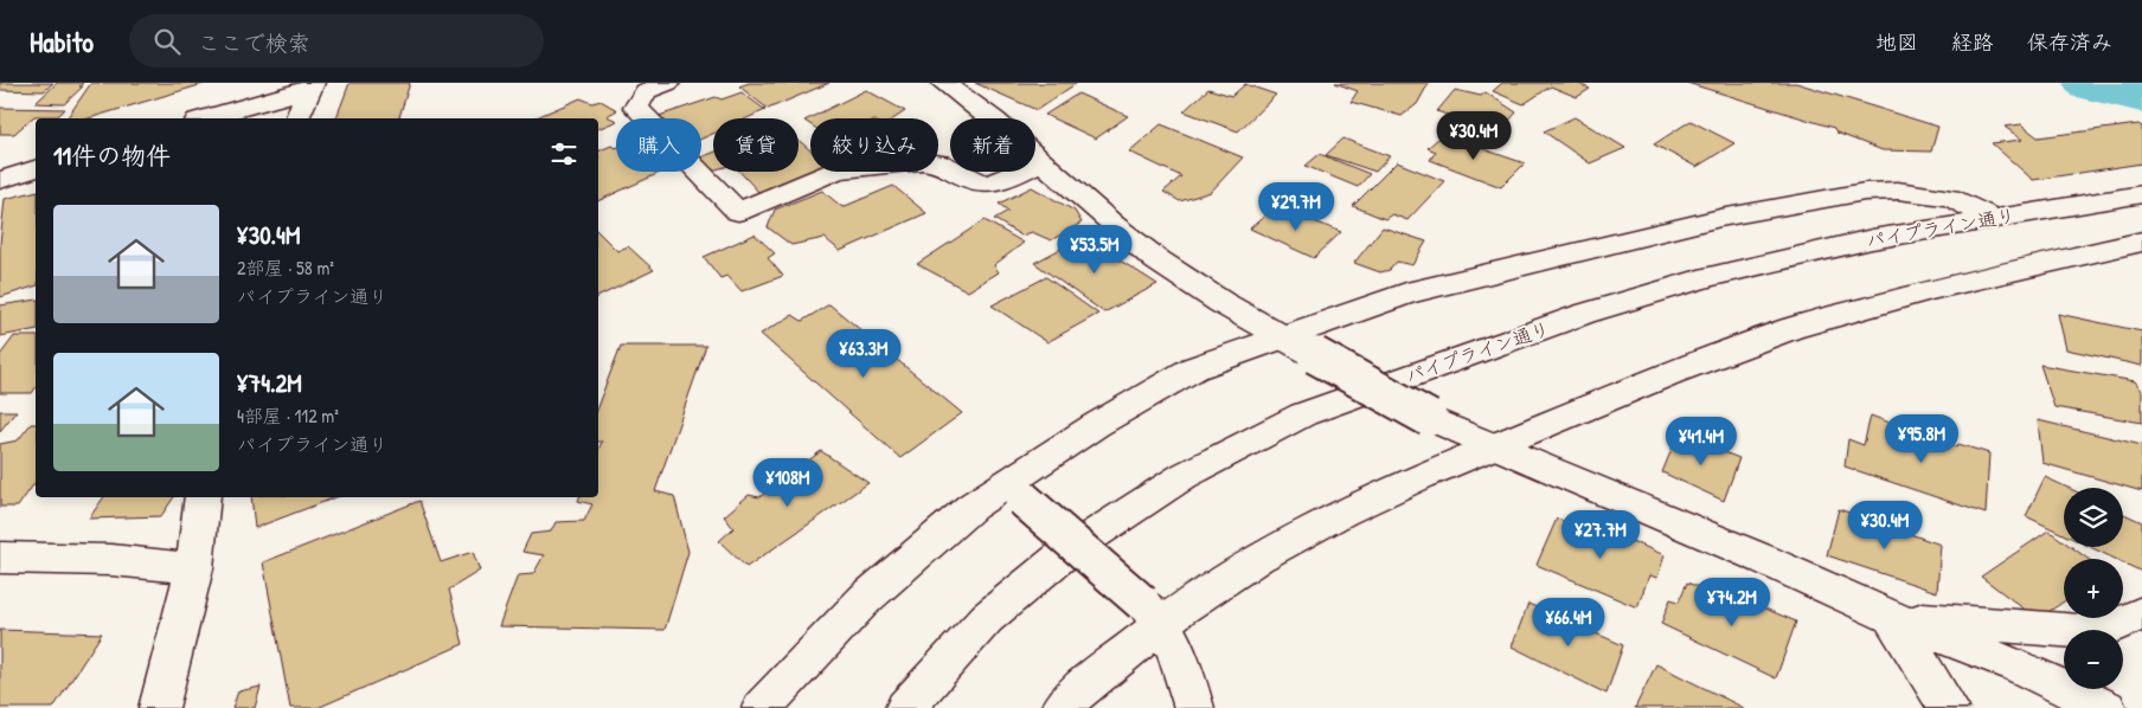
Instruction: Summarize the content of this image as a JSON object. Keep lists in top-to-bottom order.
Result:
{
  "streets": {
    "main road": ["パイプライン通り"]
  },
  "page": {
    "header": "Habito",
    "search": "ここで検索",
    "nav": ["地図", "経路", "保存済み"],
    "price": [
      "¥30.4M",
      "¥29.7M",
      "¥53.5M",
      "¥63.3M",
      "¥95.8M",
      "¥41.4M",
      "¥108M",
      "¥30.4M",
      "¥27.7M",
      "¥74.2M",
      "¥66.4M"
    ],
    "chip": [
      "購入",
      "賃貸",
      "絞り込み",
      "新着"
    ],
    "heading": "11件の物件",
    "list": [
      {
        "name": "¥30.4M",
        "note": "2部屋 · 58 m² · パイプライン通り"
      },
      {
        "name": "¥74.2M",
        "note": "4部屋 · 112 m² · パイプライン通り"
      }
    ],
    "map_buttons": ["+", "−"]
  }
}
